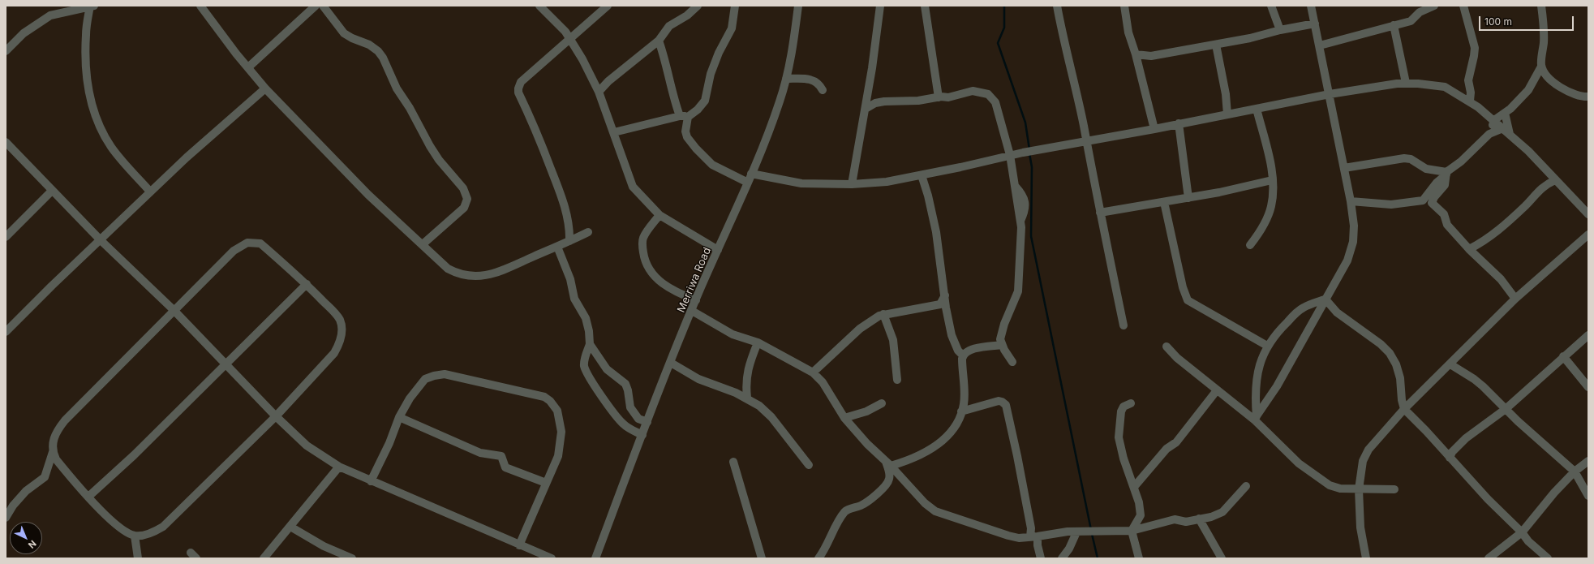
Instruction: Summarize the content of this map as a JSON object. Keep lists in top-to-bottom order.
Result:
{
  "streets": {
    "street": ["Merriwa Road"]
  },
  "scale_bar": "100 m",
  "north": "bottom right"
}
